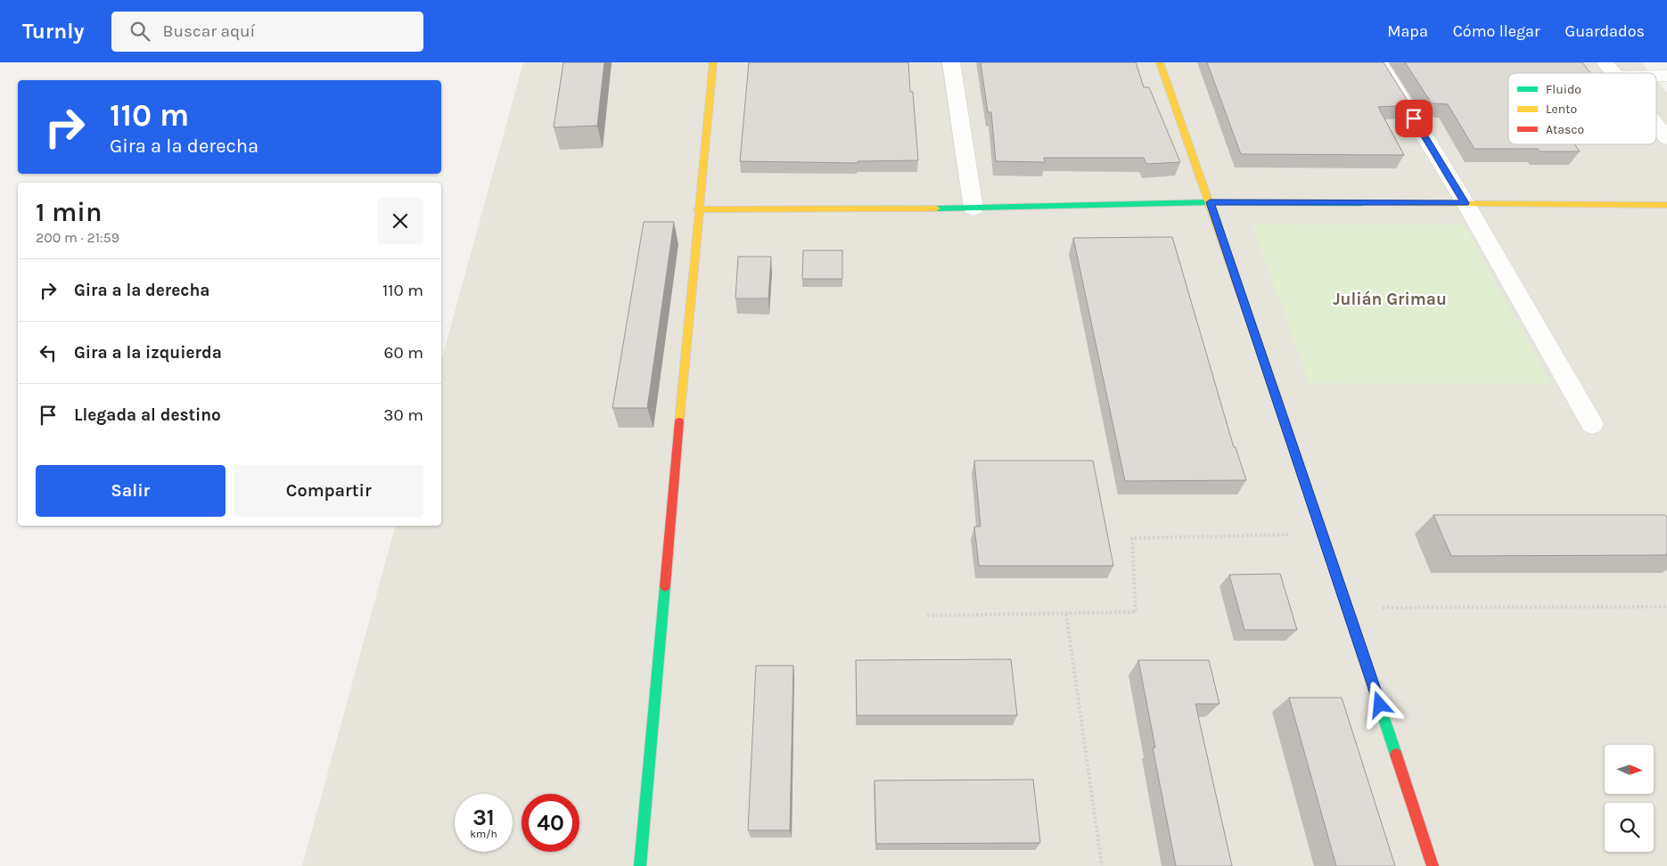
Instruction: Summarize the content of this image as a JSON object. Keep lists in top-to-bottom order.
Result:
{
  "districts": ["Julián Grimau"],
  "legend": ["Fluido", "Lento", "Atasco"],
  "north": "right",
  "page": {
    "header": "Turnly",
    "search": "Buscar aquí",
    "nav": ["Mapa", "Cómo llegar", "Guardados"],
    "turn": ["110 m", "Gira a la derecha"],
    "heading": ["1 min", "200 m · 21:59"],
    "list": [
      {
        "name": "Gira a la derecha",
        "value": "110 m"
      },
      {
        "name": "Gira a la izquierda",
        "value": "60 m"
      },
      {
        "name": "Llegada al destino",
        "value": "30 m"
      }
    ],
    "buttons": ["Salir", "Compartir"],
    "speed": "31 km/h",
    "limit": "40"
  }
}
